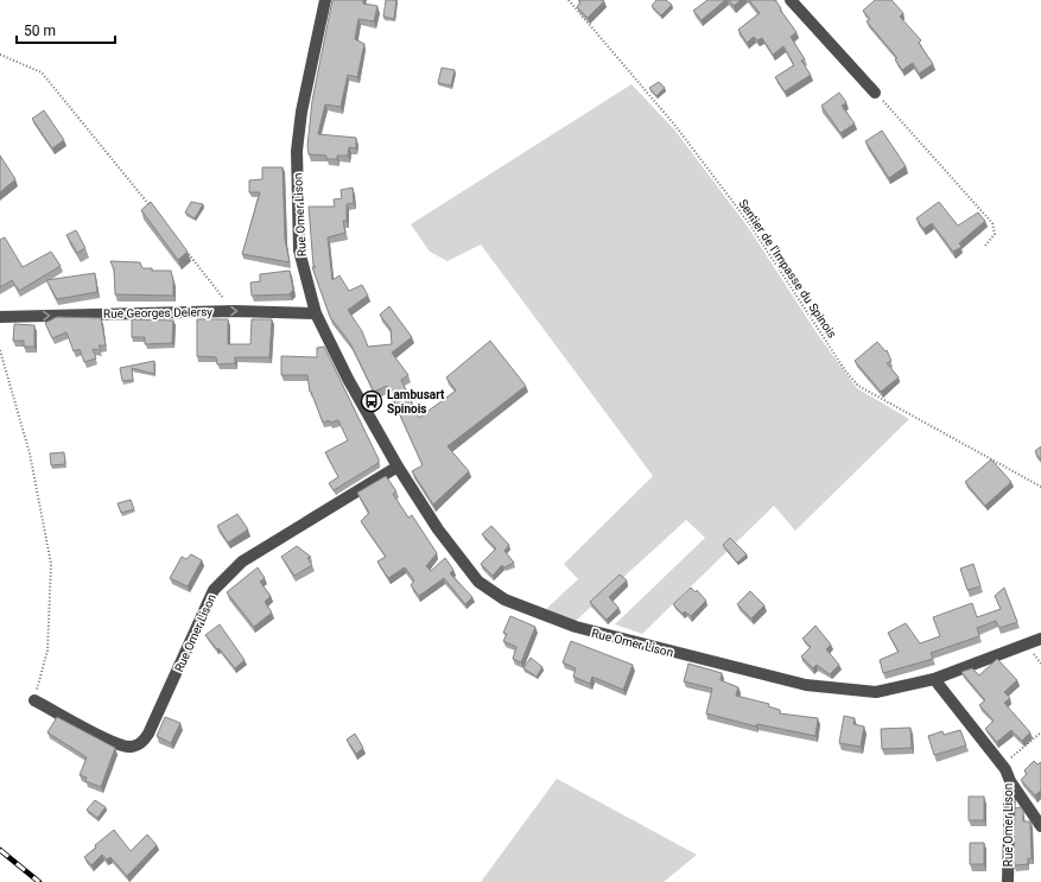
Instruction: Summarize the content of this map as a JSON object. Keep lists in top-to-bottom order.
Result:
{
  "streets": {
    "street": ["Rue Omer Lison", "Rue Georges Delersy"],
    "path": ["Sentier de l'Impasse du Spinois"]
  },
  "crossings": [
    ["Rue Omer Lison", "Rue Georges Delersy"]
  ],
  "one_way": ["Rue Georges Delersy"],
  "places": {
    "bus stop": ["Lambusart Spinois"]
  },
  "scale_bar": "50 m"
}
